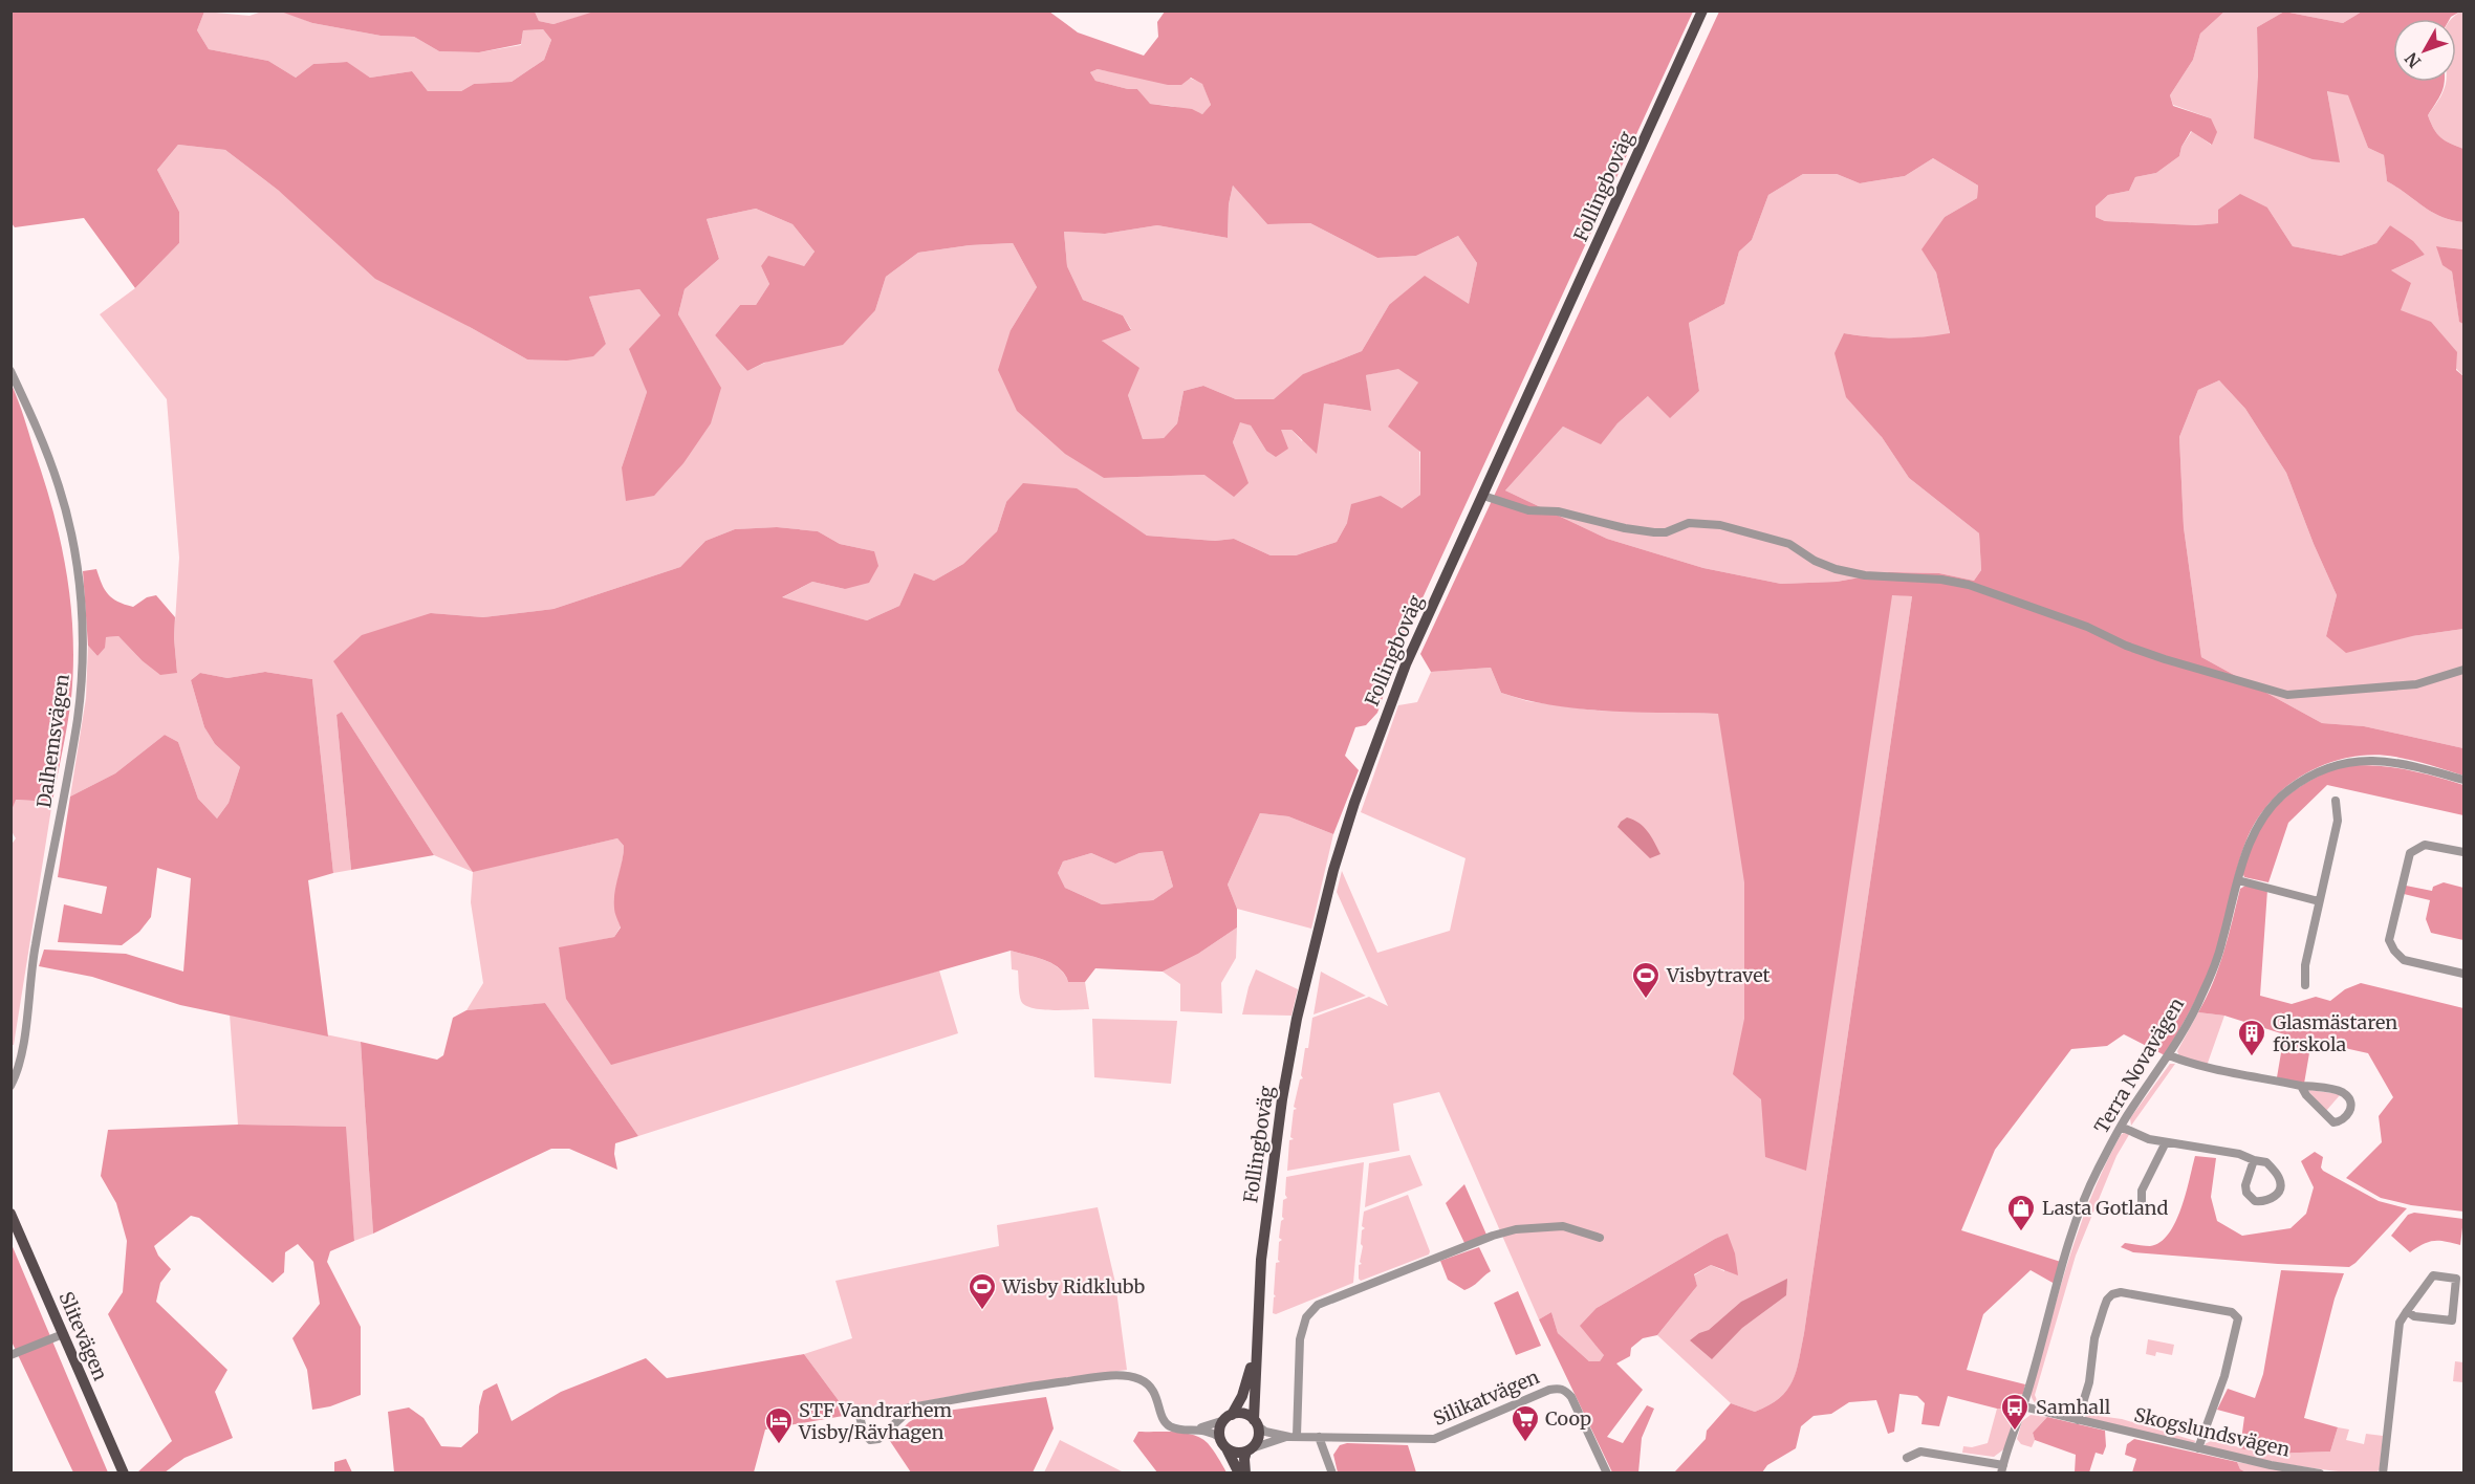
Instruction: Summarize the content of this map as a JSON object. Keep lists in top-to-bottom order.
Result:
{
  "streets": {
    "main road": ["Follingboväg", "Slitevägen"],
    "street": [
      "Dalhemsvägen",
      "Terra Novavägen",
      "Silikatvägen",
      "Skogslundsvägen"
    ]
  },
  "crossings": [
    ["Terra Novavägen", "Skogslundsvägen"]
  ],
  "places": {
    "sports": ["Visbytravet", "Wisby Ridklubb"],
    "building": ["Glasmästaren förskola"],
    "shop": ["Lasta Gotland"],
    "bus stop": ["Samhall"],
    "supermarket": ["Coop"],
    "hotel": ["STF Vandrarhem Visby/Rävhagen"]
  },
  "north": "bottom left"
}
